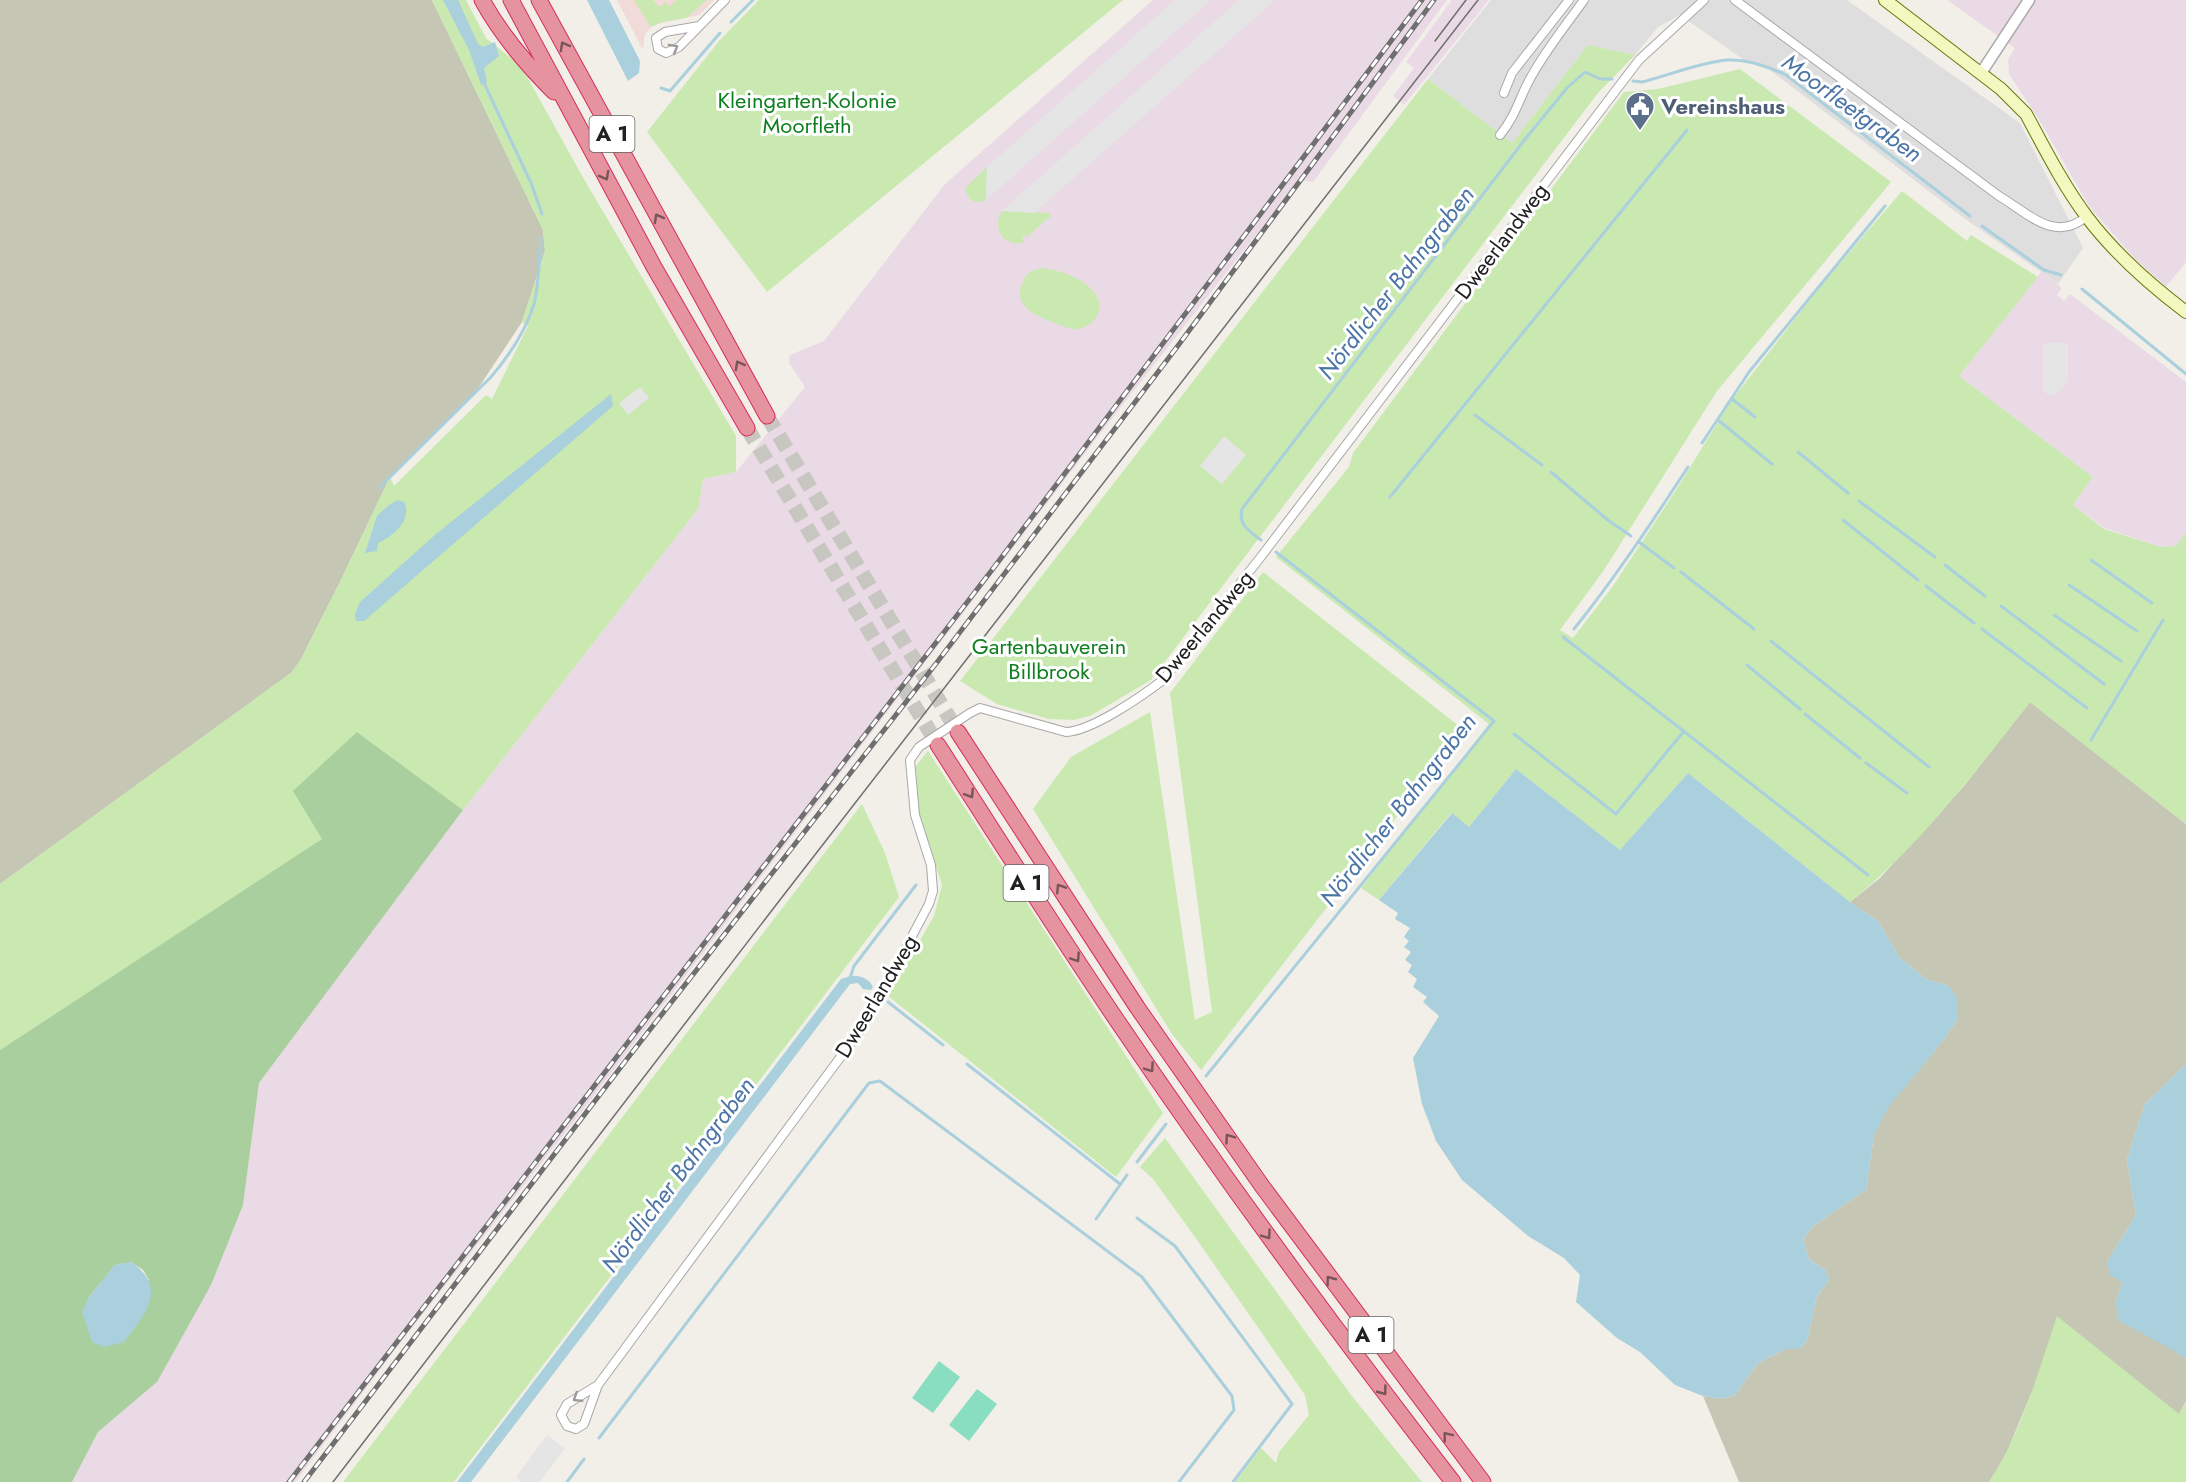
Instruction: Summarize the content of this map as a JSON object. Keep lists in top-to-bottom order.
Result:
{
  "streets": {
    "highway": ["A 1"],
    "street": ["Dweerlandweg"]
  },
  "water": ["Moorfleetgraben", "Nördlicher Bahngraben"],
  "parks": ["Kleingarten-Kolonie Moorfleth", "Gartenbauverein Billbrook"],
  "places": {
    "public building": ["Vereinshaus"]
  }
}
